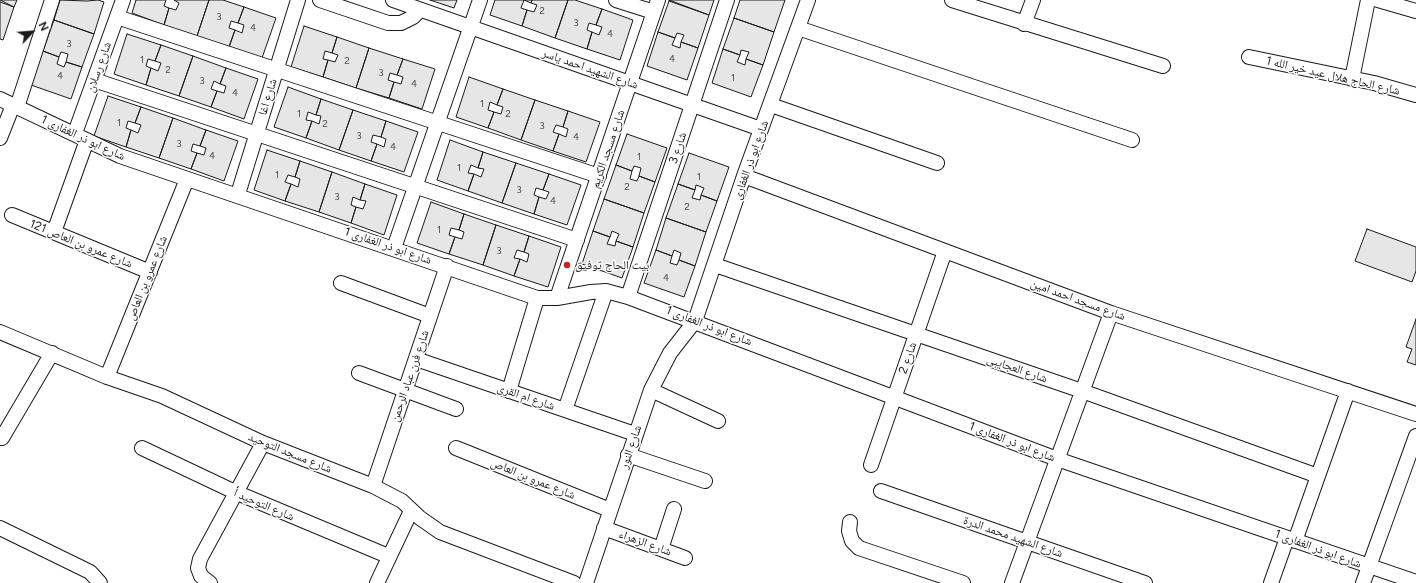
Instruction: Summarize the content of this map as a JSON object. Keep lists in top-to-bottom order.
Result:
{
  "streets": {
    "street": [
      "شارع رسلان",
      "شارع الشهيد احمد ياسر",
      "شارع الحاج هلال عيد خير الله 1",
      "شارع اغا",
      "شارع ابو ذر الغفارى 1",
      "شارع 3",
      "شارع مسجد الكريم",
      "شارع ابو ذر الغفارى",
      "شارع عمرو بن العاص 121",
      "شارع عمرو بن العاص",
      "شارع مسجد احمد امين",
      "شارع 2",
      "شارع العجايبى",
      "شارع فرن عباد الرحمن",
      "شارع ام القرى",
      "شارع النور",
      "شارع مسجد التوحيد",
      "شارع التوحيد أ",
      "شارع الشهيد محمد الدرة",
      "شارع الزهراء"
    ]
  },
  "crossings": [
    ["شارع رسلان", "شارع ابو ذر الغفارى 1"],
    ["شارع رسلان", "شارع عمرو بن العاص 121"],
    ["شارع الشهيد احمد ياسر", "شارع 3"],
    ["شارع الشهيد احمد ياسر", "شارع مسجد الكريم"],
    ["شارع الشهيد احمد ياسر", "شارع ابو ذر الغفارى"],
    ["شارع اغا", "شارع ابو ذر الغفارى 1"],
    ["شارع ابو ذر الغفارى 1", "شارع 3"],
    ["شارع ابو ذر الغفارى 1", "شارع مسجد الكريم"],
    ["شارع ابو ذر الغفارى 1", "شارع ابو ذر الغفارى"],
    ["شارع ابو ذر الغفارى 1", "شارع عمرو بن العاص"],
    ["شارع ابو ذر الغفارى 1", "شارع 2"],
    ["شارع ابو ذر الغفارى 1", "شارع فرن عباد الرحمن"],
    ["شارع ابو ذر الغفارى 1", "شارع النور"],
    ["شارع ابو ذر الغفارى", "شارع مسجد احمد امين"],
    ["شارع ابو ذر الغفارى", "شارع العجايبى"],
    ["شارع ابو ذر الغفارى", "شارع النور"],
    ["شارع عمرو بن العاص 121", "شارع عمرو بن العاص"],
    ["شارع عمرو بن العاص", "شارع النور"],
    ["شارع عمرو بن العاص", "شارع مسجد التوحيد"],
    ["شارع مسجد احمد امين", "شارع 2"],
    ["شارع 2", "شارع العجايبى"],
    ["شارع فرن عباد الرحمن", "شارع ام القرى"],
    ["شارع فرن عباد الرحمن", "شارع مسجد التوحيد"],
    ["شارع ام القرى", "شارع النور"],
    ["شارع النور", "شارع الزهراء"]
  ],
  "places": ["بيت الحاج توفيق"],
  "house_numbers": [
    "2",
    "3",
    "3",
    "4",
    "4",
    "3",
    "4",
    "1",
    "2",
    "2",
    "3",
    "4",
    "1",
    "3",
    "4",
    "4",
    "1",
    "1",
    "2",
    "1",
    "2",
    "3",
    "3",
    "4",
    "3",
    "4",
    "4",
    "1",
    "1",
    "1",
    "1",
    "2",
    "3",
    "3",
    "4",
    "2",
    "1",
    "3",
    "4"
  ],
  "north": "top right"
}
